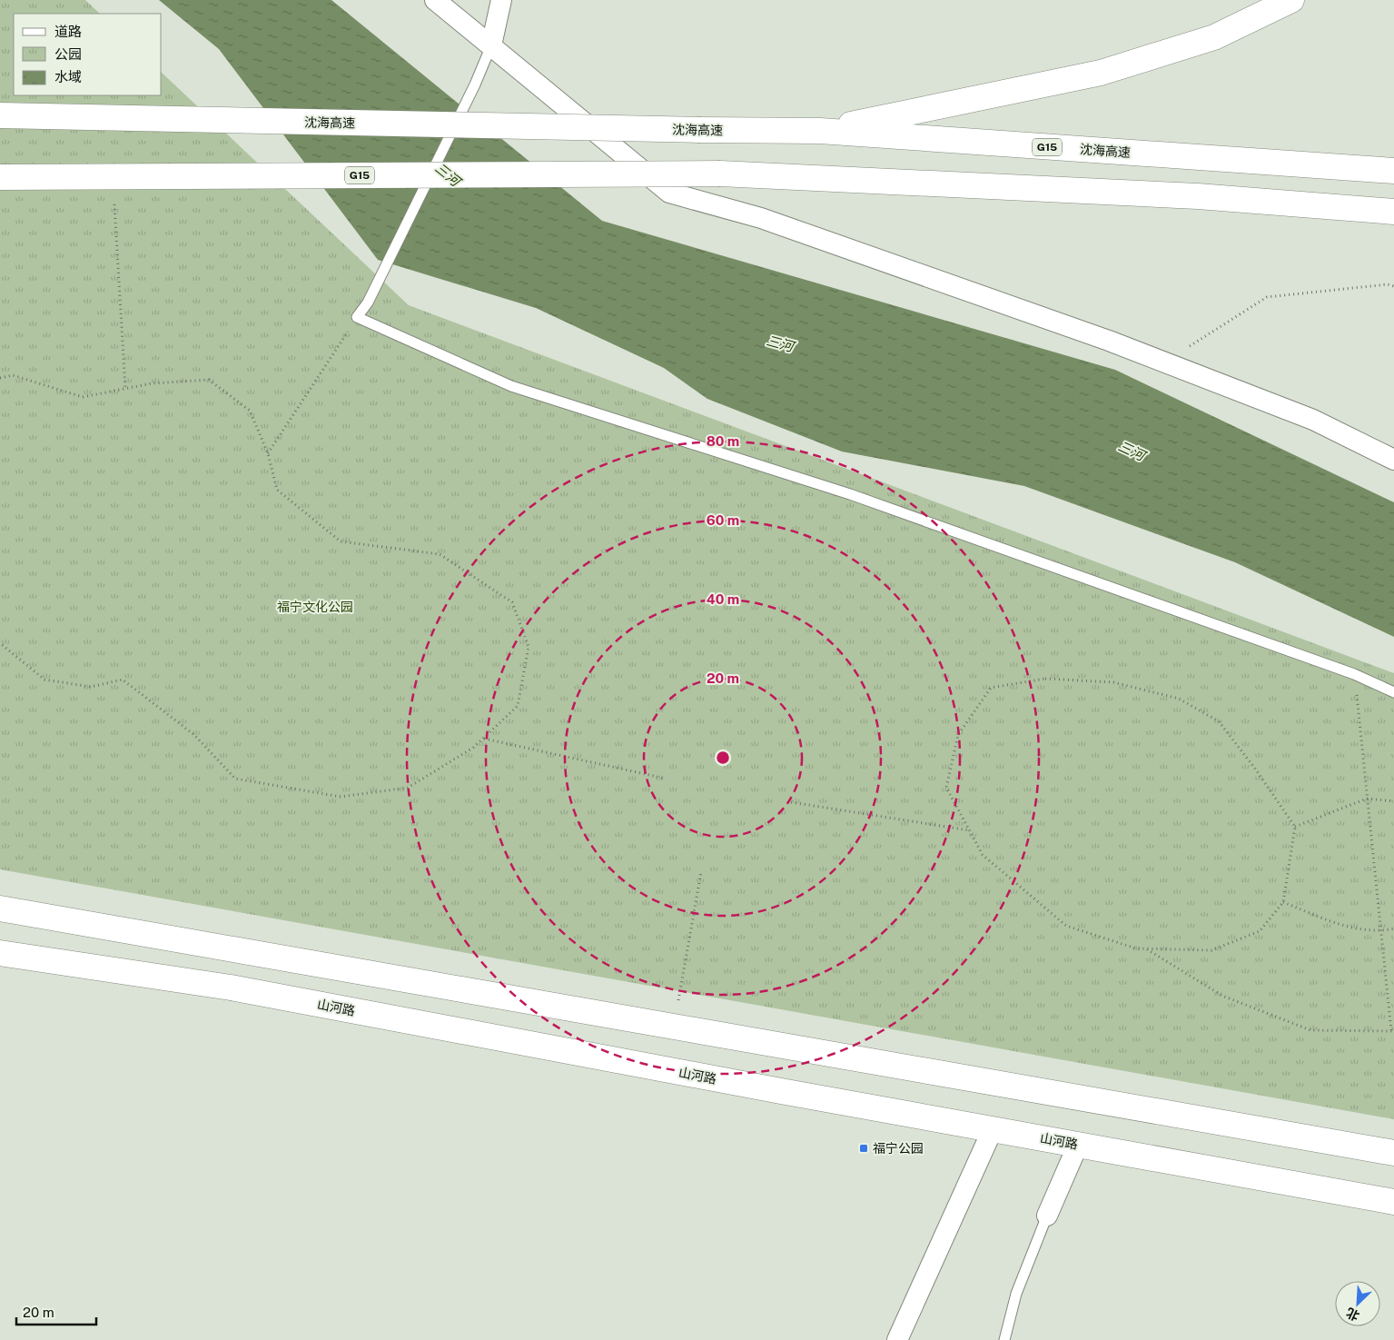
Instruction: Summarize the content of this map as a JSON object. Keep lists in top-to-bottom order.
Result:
{
  "streets": {
    "main road": ["沈海高速", "G15", "山河路"]
  },
  "water": ["三河"],
  "parks": ["福宁文化公园"],
  "places": {
    "transit": ["福宁公园"]
  },
  "legend": ["道路", "公园", "水域"],
  "scale_bar": "20 m",
  "north": "bottom left",
  "rings": [
    "80 m",
    "60 m",
    "40 m",
    "20 m"
  ]
}
